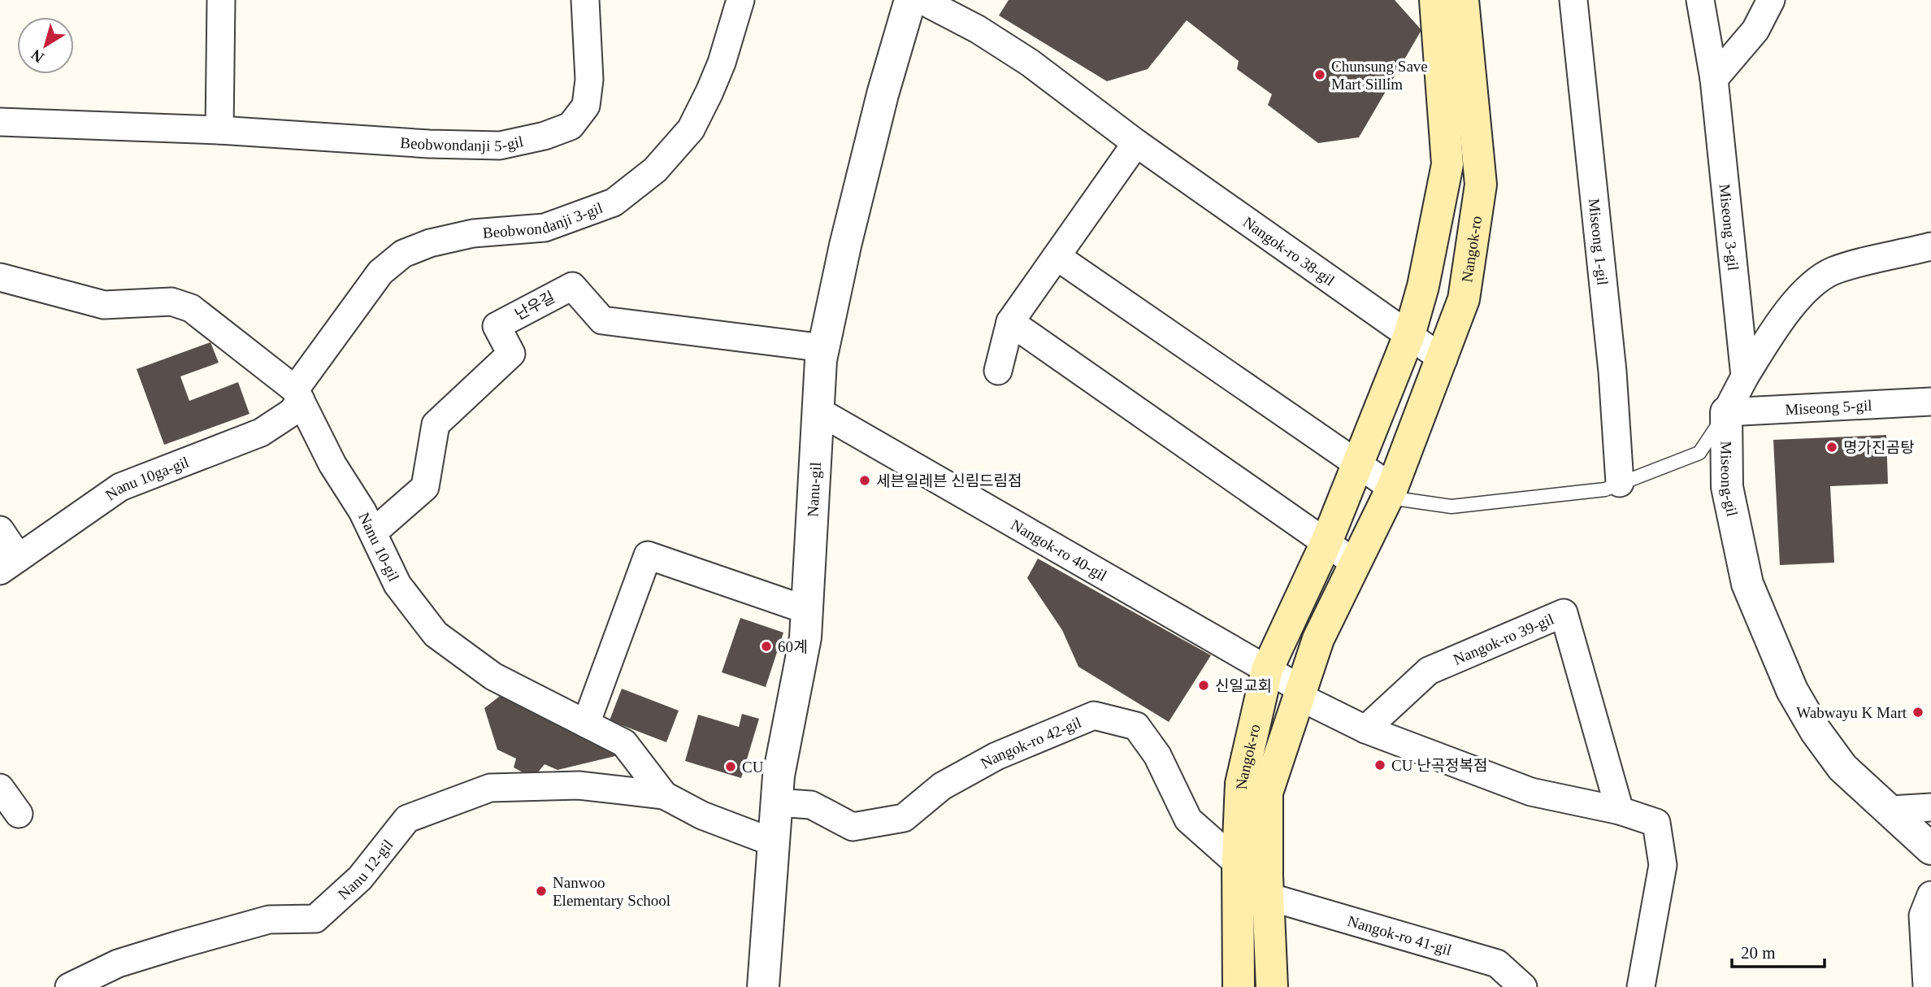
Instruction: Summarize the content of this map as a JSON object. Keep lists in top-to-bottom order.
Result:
{
  "streets": {
    "main road": ["Nangok-ro"],
    "street": [
      "Beobwondanji 5-gil",
      "Beobwondanji 3-gil",
      "Miseong 3-gil",
      "Miseong 1-gil",
      "Nangok-ro 38-gil",
      "난우길",
      "Miseong 5-gil",
      "Miseong-gil",
      "Nanu 10ga-gil",
      "Nanu-gil",
      "Nanu 10-gil",
      "Nangok-ro 40-gil",
      "Nangok-ro 39-gil",
      "Nangok-ro 42-gil",
      "Nanu 12-gil",
      "Nangok-ro 41-gil"
    ]
  },
  "crossings": [
    ["Beobwondanji 3-gil", "Nanu 10ga-gil"],
    ["Beobwondanji 3-gil", "Nanu 10-gil"],
    ["Miseong 1-gil", "Miseong-gil"],
    ["Nangok-ro", "Nangok-ro 38-gil"],
    ["Nangok-ro", "Miseong-gil"],
    ["Nangok-ro", "Nangok-ro 40-gil"],
    ["Nangok-ro", "Nangok-ro 42-gil"],
    ["Nangok-ro", "Nangok-ro 41-gil"],
    ["난우길", "Nanu-gil"],
    ["난우길", "Nanu 10-gil"],
    ["Miseong 5-gil", "Miseong-gil"],
    ["Nanu 10ga-gil", "Nanu 10-gil"],
    ["Nanu-gil", "Nanu 10-gil"],
    ["Nanu-gil", "Nangok-ro 40-gil"],
    ["Nanu-gil", "Nangok-ro 42-gil"],
    ["Nanu 10-gil", "Nanu 12-gil"],
    ["Nangok-ro 42-gil", "Nangok-ro 41-gil"]
  ],
  "places": [
    "Chunsung Save Mart Sillim",
    "명가진곰탕",
    "세븐일레븐 신림드림점",
    "60계",
    "신일교회",
    "Wabwayu K Mart",
    "CU 난곡정복점",
    "CU",
    "Nanwoo Elementary School"
  ],
  "scale_bar": "20 m",
  "north": "bottom left"
}
